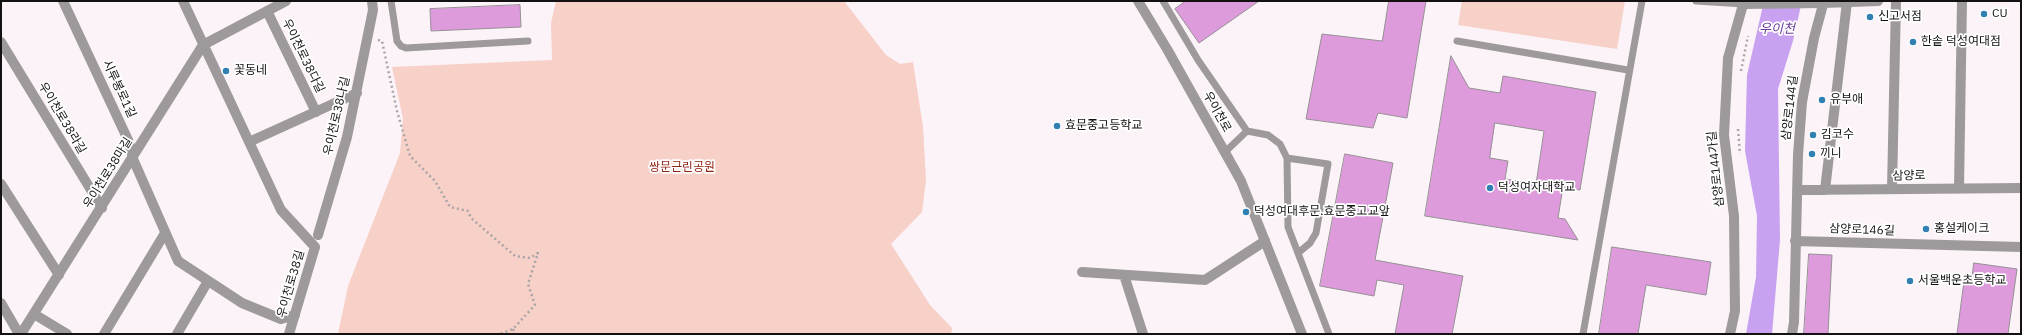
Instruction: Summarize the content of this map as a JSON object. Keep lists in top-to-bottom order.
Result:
{
  "streets": {
    "street": [
      "우이천로38다길",
      "시루봉로1길",
      "삼양로144길",
      "우이천로",
      "우이천로38나길",
      "우이천로38라길",
      "삼양로144가길",
      "우이천로38마길",
      "삼양로",
      "삼양로146길",
      "우이천로38길"
    ]
  },
  "crossings": [
    ["시루봉로1길", "우이천로38마길"],
    ["시루봉로1길", "우이천로38길"],
    ["삼양로144길", "삼양로"],
    ["삼양로144길", "삼양로146길"],
    ["우이천로38라길", "우이천로38마길"],
    ["우이천로38마길", "우이천로38길"]
  ],
  "water": ["우이천"],
  "parks": ["쌍문근린공원"],
  "places": [
    "CU",
    "신고서점",
    "한솥 덕성여대점",
    "꽃동네",
    "유부애",
    "효문중고등학교",
    "김코수",
    "끼니",
    "덕성여자대학교",
    "덕성여대후문.효문중고교앞",
    "홍설케이크",
    "서울백운초등학교"
  ]
}
